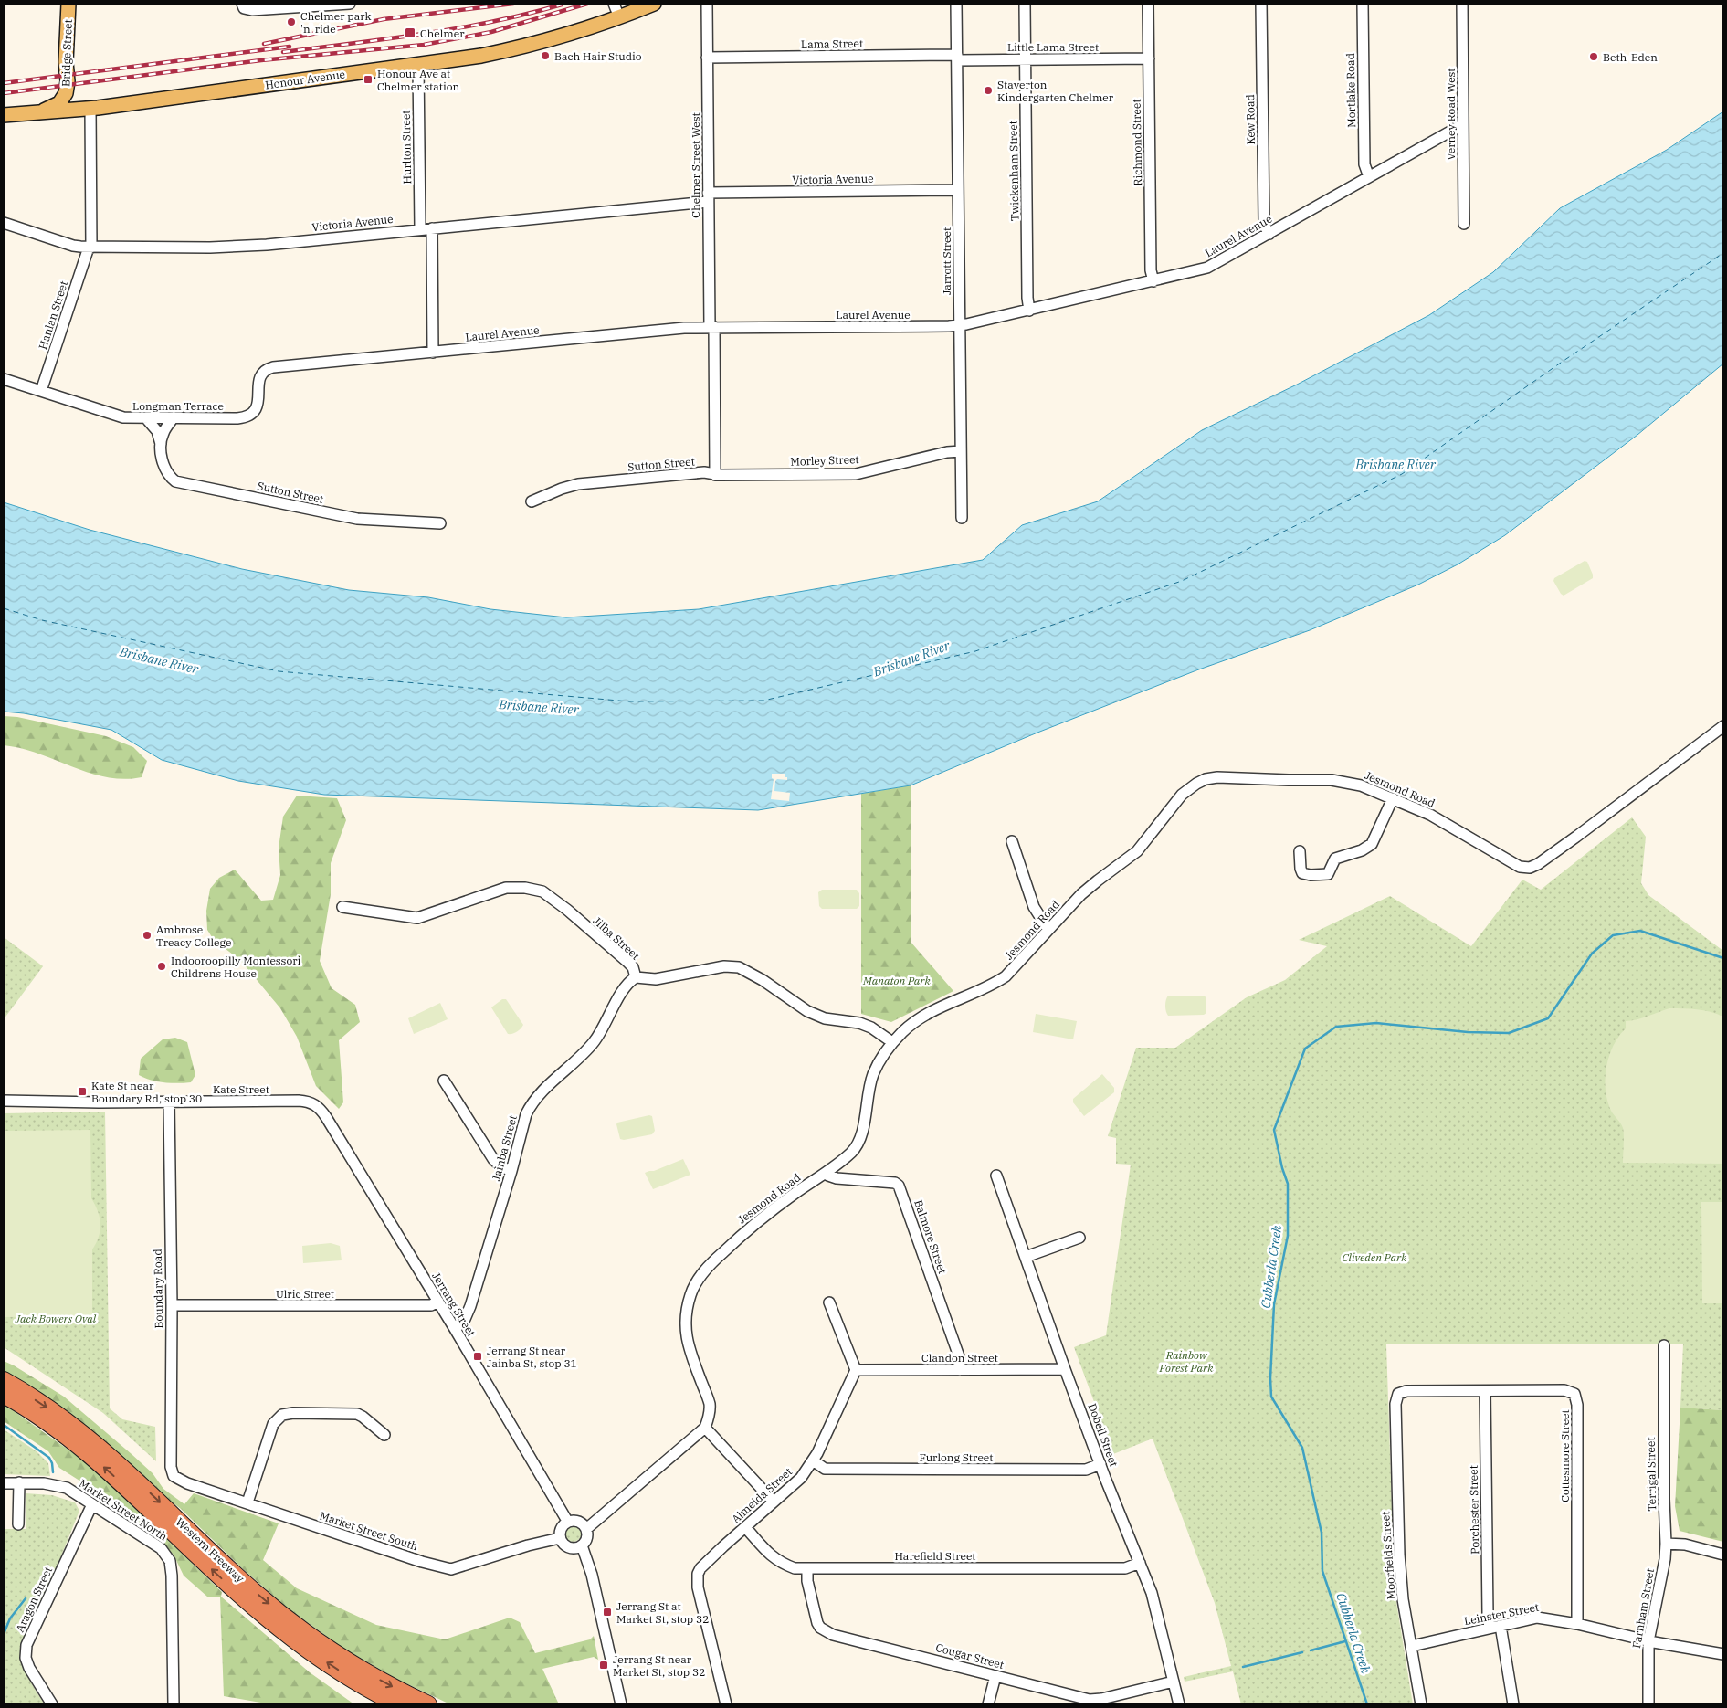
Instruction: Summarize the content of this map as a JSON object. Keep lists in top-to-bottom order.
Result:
{
  "streets": {
    "highway": ["Western Freeway"],
    "main road": ["Bridge Street", "Honour Avenue"],
    "street": [
      "Lama Street",
      "Little Lama Street",
      "Mortlake Road",
      "Verney Road West",
      "Kew Road",
      "Richmond Street",
      "Hurlton Street",
      "Chelmer Street West",
      "Twickenham Street",
      "Victoria Avenue",
      "Laurel Avenue",
      "Jarrott Street",
      "Hanlan Street",
      "Longman Terrace",
      "Morley Street",
      "Sutton Street",
      "Jesmond Road",
      "Jilba Street",
      "Kate Street",
      "Jainba Street",
      "Balmore Street",
      "Boundary Road",
      "Ulric Street",
      "Jerrang Street",
      "Clandon Street",
      "Dobell Street",
      "Cottesmore Street",
      "Furlong Street",
      "Terrigal Street",
      "Almeida Street",
      "Market Street North",
      "Porchester Street",
      "Market Street South",
      "Harefield Street",
      "Moorfields Street",
      "Aragon Street",
      "Farnham Street",
      "Leinster Street",
      "Cougar Street"
    ]
  },
  "crossings": [
    ["Lama Street", "Little Lama Street"],
    ["Lama Street", "Chelmer Street West"],
    ["Lama Street", "Jarrott Street"],
    ["Little Lama Street", "Richmond Street"],
    ["Little Lama Street", "Twickenham Street"],
    ["Little Lama Street", "Jarrott Street"],
    ["Bridge Street", "Honour Avenue"],
    ["Honour Avenue", "Hurlton Street"],
    ["Honour Avenue", "Hanlan Street"],
    ["Mortlake Road", "Laurel Avenue"],
    ["Verney Road West", "Laurel Avenue"],
    ["Kew Road", "Laurel Avenue"],
    ["Richmond Street", "Laurel Avenue"],
    ["Hurlton Street", "Victoria Avenue"],
    ["Chelmer Street West", "Victoria Avenue"],
    ["Chelmer Street West", "Laurel Avenue"],
    ["Chelmer Street West", "Morley Street"],
    ["Chelmer Street West", "Sutton Street"],
    ["Twickenham Street", "Laurel Avenue"],
    ["Victoria Avenue", "Jarrott Street"],
    ["Victoria Avenue", "Hanlan Street"],
    ["Laurel Avenue", "Jarrott Street"],
    ["Laurel Avenue", "Longman Terrace"],
    ["Jarrott Street", "Morley Street"],
    ["Hanlan Street", "Longman Terrace"],
    ["Longman Terrace", "Sutton Street"],
    ["Morley Street", "Sutton Street"],
    ["Jesmond Road", "Jilba Street"],
    ["Jesmond Road", "Balmore Street"],
    ["Jilba Street", "Jainba Street"],
    ["Kate Street", "Boundary Road"],
    ["Kate Street", "Jerrang Street"],
    ["Jainba Street", "Jerrang Street"],
    ["Balmore Street", "Clandon Street"],
    ["Boundary Road", "Ulric Street"],
    ["Boundary Road", "Market Street South"],
    ["Ulric Street", "Jerrang Street"],
    ["Jerrang Street", "Market Street South"],
    ["Clandon Street", "Dobell Street"],
    ["Clandon Street", "Almeida Street"],
    ["Dobell Street", "Furlong Street"],
    ["Dobell Street", "Harefield Street"],
    ["Dobell Street", "Cougar Street"],
    ["Cottesmore Street", "Porchester Street"],
    ["Cottesmore Street", "Moorfields Street"],
    ["Cottesmore Street", "Leinster Street"],
    ["Furlong Street", "Almeida Street"],
    ["Terrigal Street", "Farnham Street"],
    ["Almeida Street", "Harefield Street"],
    ["Market Street North", "Aragon Street"],
    ["Porchester Street", "Leinster Street"],
    ["Harefield Street", "Cougar Street"],
    ["Moorfields Street", "Leinster Street"],
    ["Farnham Street", "Leinster Street"]
  ],
  "water": ["Brisbane River", "Cubberla Creek"],
  "parks": [
    "Manaton Park",
    "Cliveden Park",
    "Jack Bowers Oval",
    "Rainbow Forest Park"
  ],
  "places": {
    "other": [
      "Chelmer park 'n' ride",
      "Bach Hair Studio",
      "Beth-Eden",
      "Staverton Kindergarten Chelmer",
      "Ambrose Treacy College",
      "Indooroopilly Montessori Childrens House"
    ],
    "transit": [
      "Chelmer",
      "Honour Ave at Chelmer station",
      "Kate St near Boundary Rd, stop 30",
      "Jerrang St near Jainba St, stop 31",
      "Jerrang St at Market St, stop 32",
      "Jerrang St near Market St, stop 32"
    ]
  }
}
